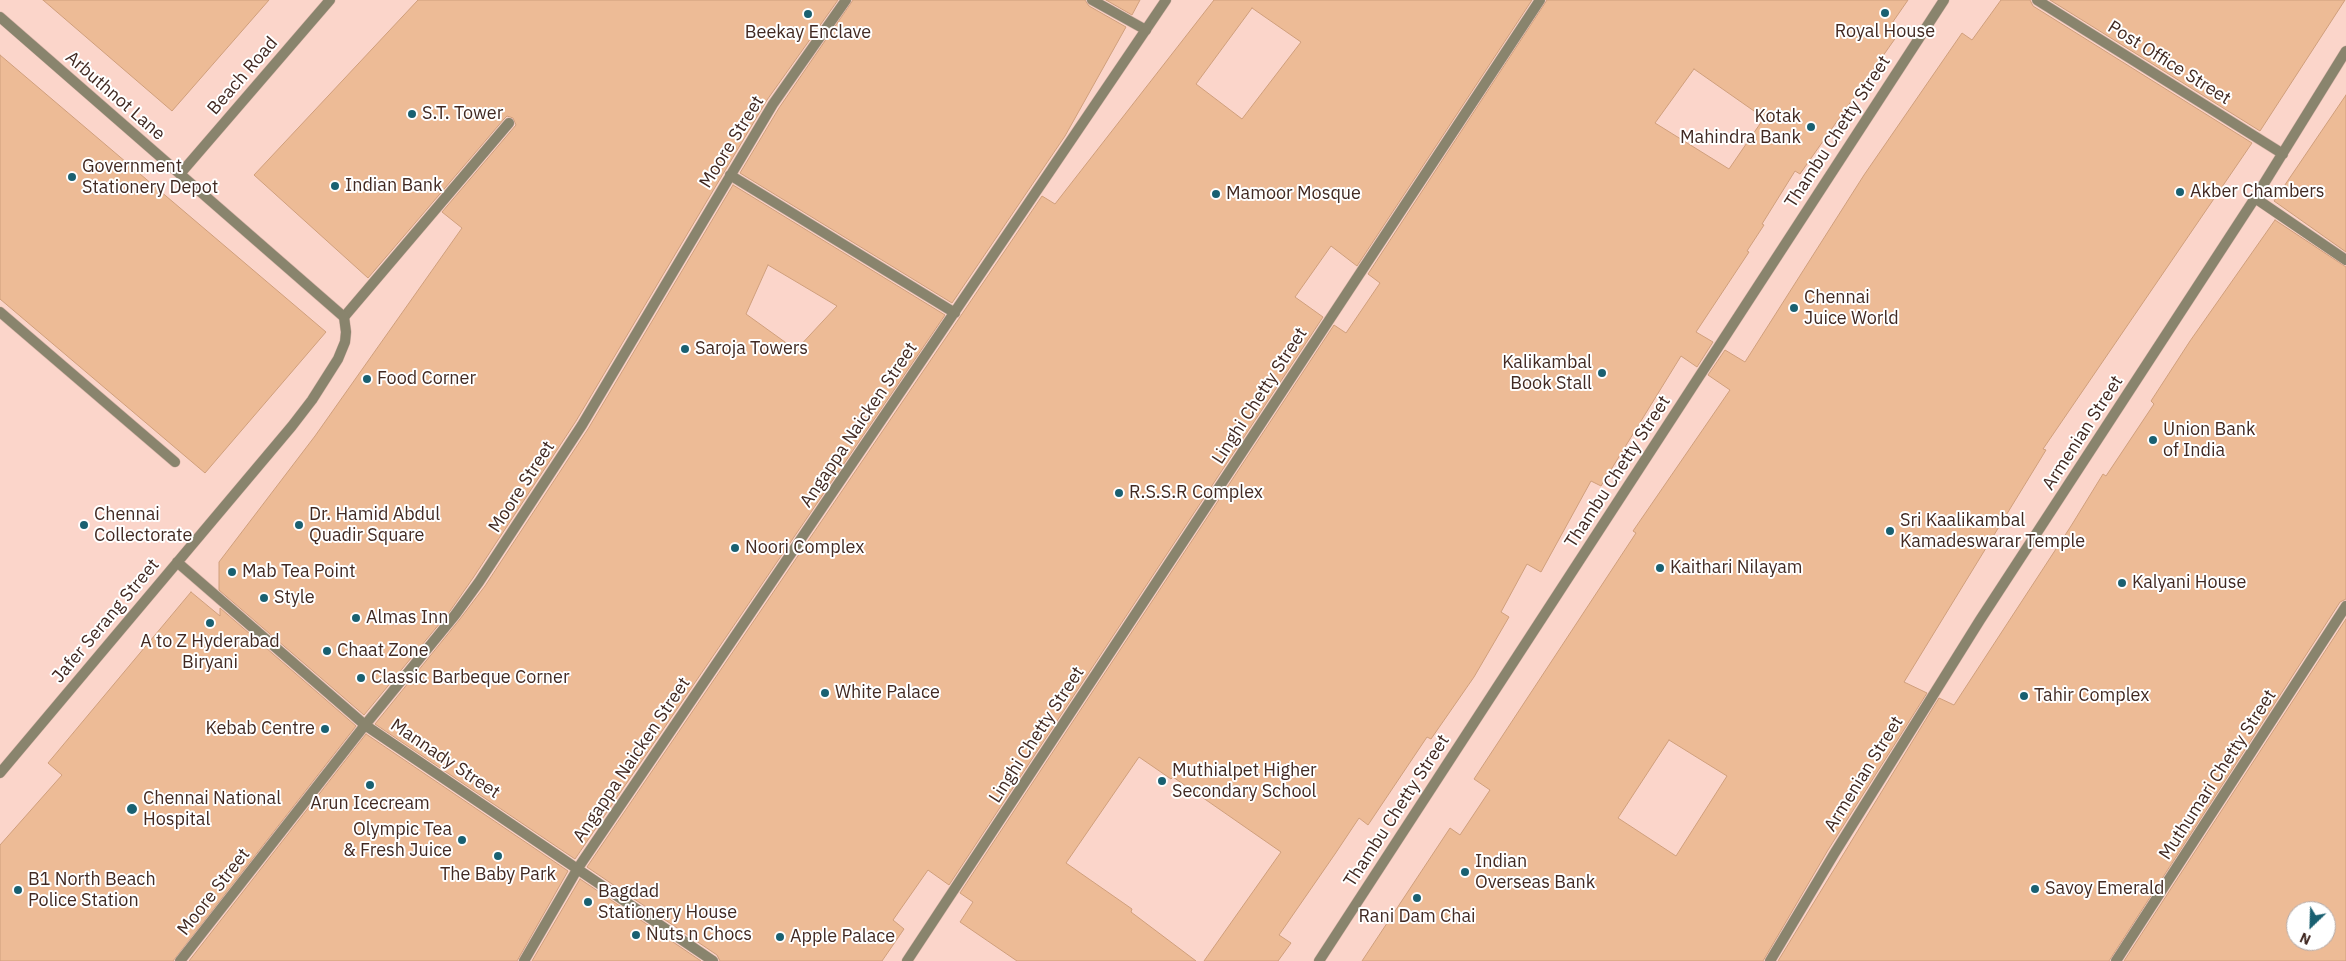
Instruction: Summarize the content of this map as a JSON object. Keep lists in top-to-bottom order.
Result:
{
  "streets": {
    "street": [
      "Post Office Street",
      "Beach Road",
      "Arbuthnot Lane",
      "Thambu Chetty Street",
      "Moore Street",
      "Linghi Chetty Street",
      "Angappa Naicken Street",
      "Armenian Street",
      "Jafer Serang Street",
      "Mannady Street",
      "Muthumari Chetty Street"
    ]
  },
  "crossings": [
    ["Post Office Street", "Armenian Street"],
    ["Beach Road", "Arbuthnot Lane"],
    ["Arbuthnot Lane", "Jafer Serang Street"],
    ["Moore Street", "Mannady Street"],
    ["Angappa Naicken Street", "Mannady Street"],
    ["Jafer Serang Street", "Mannady Street"]
  ],
  "places": [
    "Royal House",
    "Beekay Enclave",
    "S.T. Tower",
    "Kotak Mahindra Bank",
    "Government Stationery Depot",
    "Indian Bank",
    "Akber Chambers",
    "Mamoor Mosque",
    "Chennai Juice World",
    "Saroja Towers",
    "Kalikambal Book Stall",
    "Food Corner",
    "Union Bank of India",
    "R.S.S.R Complex",
    "Chennai Collectorate",
    "Dr. Hamid Abdul Quadir Square",
    "Sri Kaalikambal Kamadeswarar Temple",
    "Noori Complex",
    "Kaithari Nilayam",
    "Mab Tea Point",
    "Kalyani House",
    "Style",
    "Almas Inn",
    "A to Z Hyderabad Biryani",
    "Chaat Zone",
    "Classic Barbeque Corner",
    "White Palace",
    "Tahir Complex",
    "Kebab Centre",
    "Muthialpet Higher Secondary School",
    "Arun Icecream",
    "Chennai National Hospital",
    "Olympic Tea & Fresh Juice",
    "The Baby Park",
    "Indian Overseas Bank",
    "Savoy Emerald",
    "B1 North Beach Police Station",
    "Rani Dam Chai",
    "Bagdad Stationery House",
    "Nuts n Chocs",
    "Apple Palace"
  ],
  "north": "bottom left"
}
